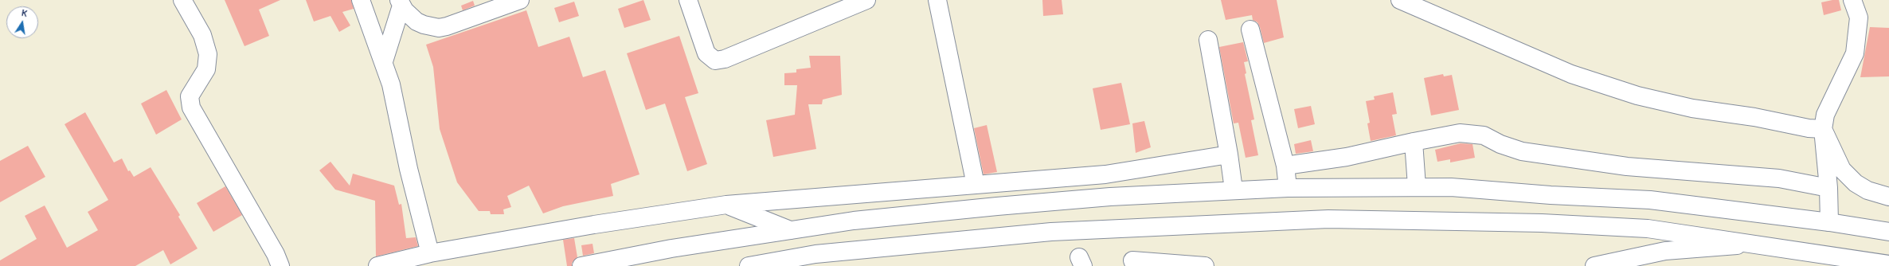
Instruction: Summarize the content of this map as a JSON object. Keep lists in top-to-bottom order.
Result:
{
  "north": "top"
}
